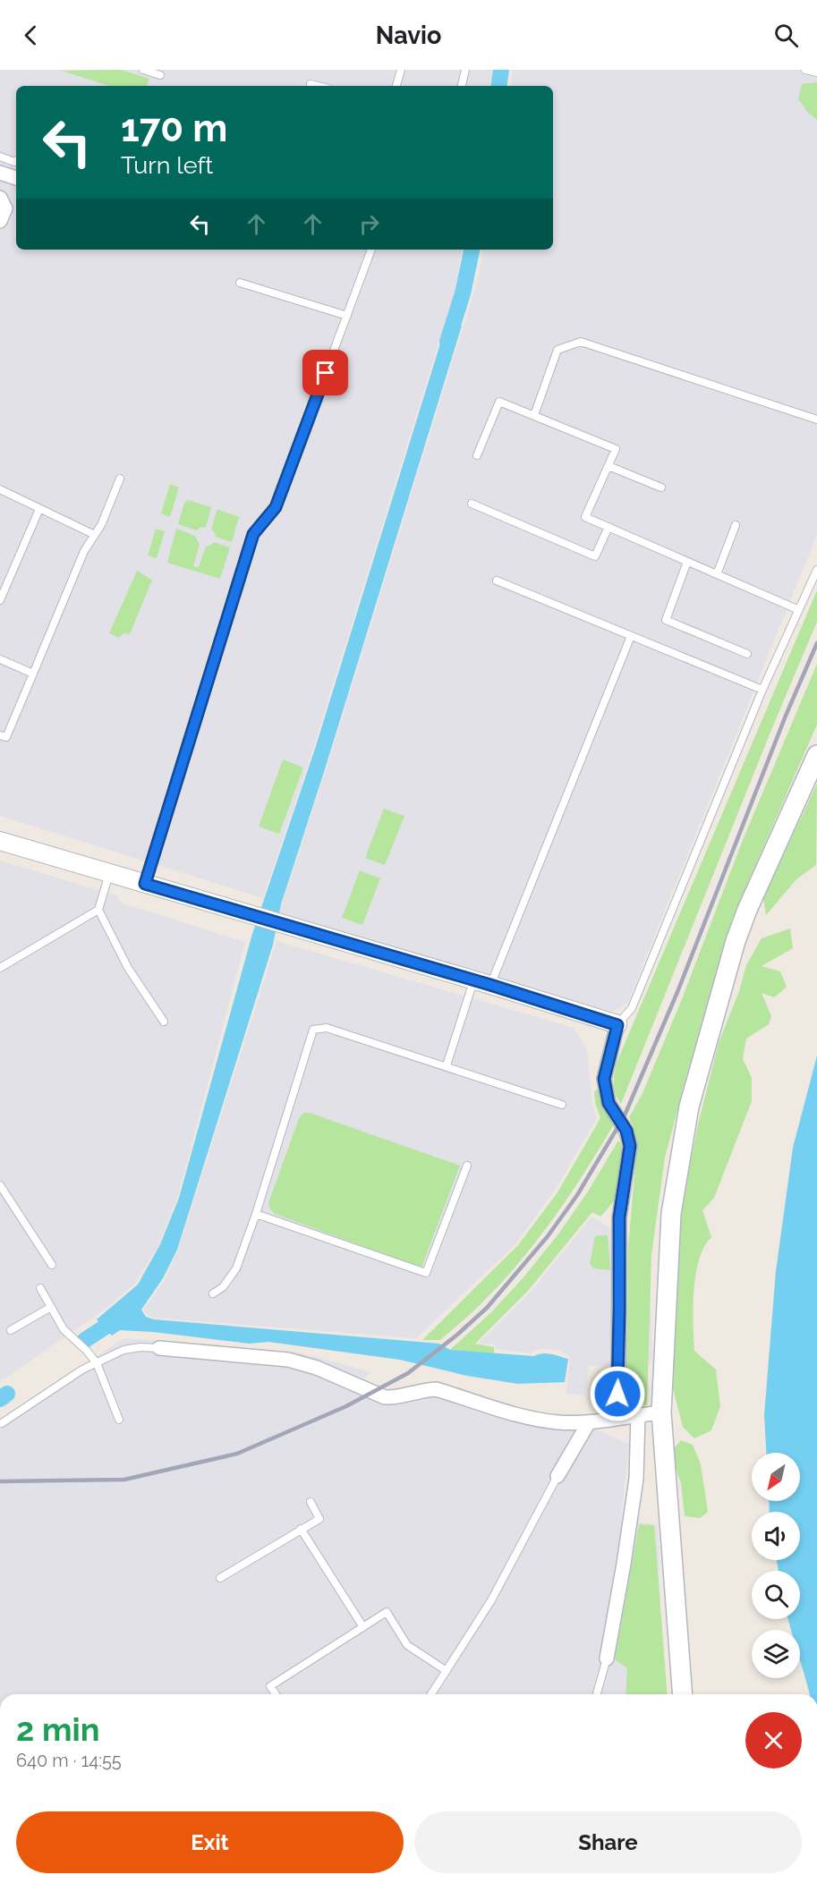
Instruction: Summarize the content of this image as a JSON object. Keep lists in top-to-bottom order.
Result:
{
  "north": "bottom left",
  "page": {
    "header": "Navio",
    "turn": ["170 m", "Turn left"],
    "heading": ["2 min", "640 m · 14:55"],
    "buttons": ["Exit", "Share"]
  }
}
